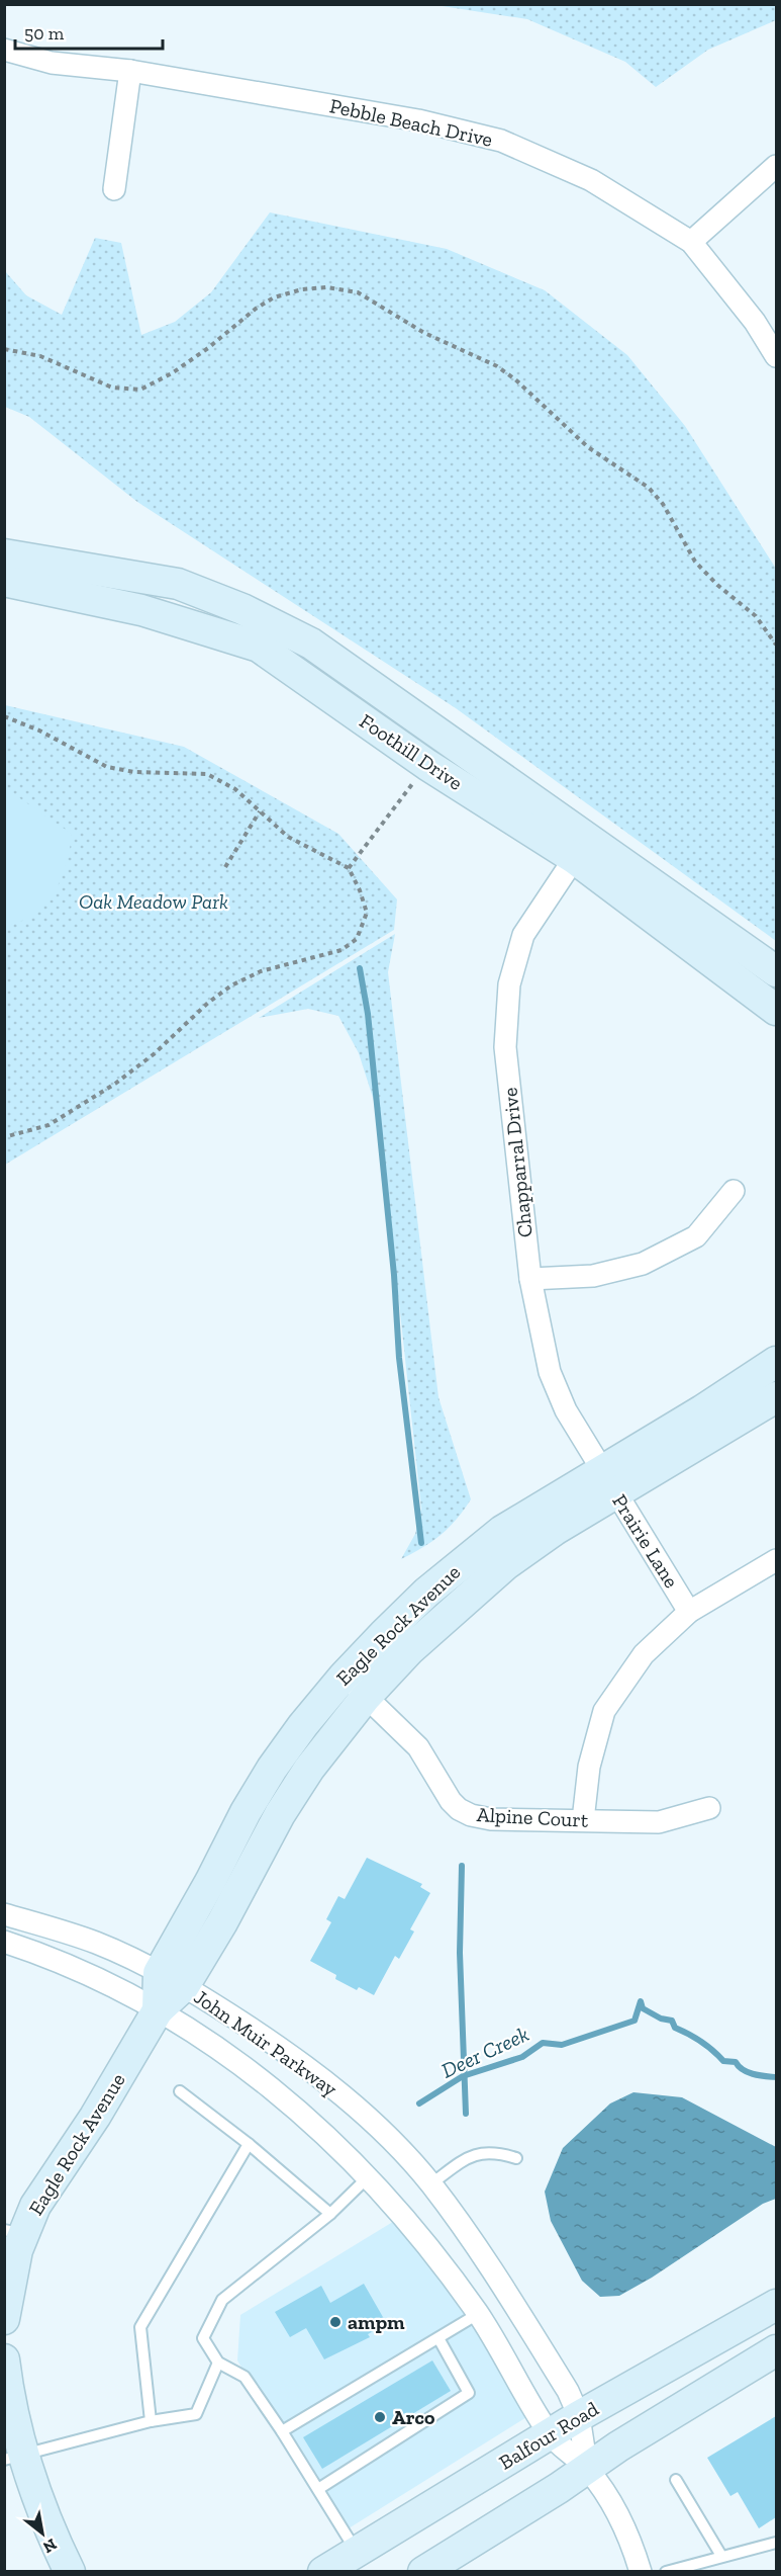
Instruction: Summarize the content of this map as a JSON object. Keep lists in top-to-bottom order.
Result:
{
  "streets": {
    "street": [
      "Pebble Beach Drive",
      "Foothill Drive",
      "Chapparral Drive",
      "Prairie Lane",
      "Eagle Rock Avenue",
      "Alpine Court",
      "John Muir Parkway",
      "Balfour Road"
    ]
  },
  "crossings": [
    ["Foothill Drive", "Chapparral Drive"],
    ["Chapparral Drive", "Prairie Lane"],
    ["Chapparral Drive", "Eagle Rock Avenue"],
    ["Prairie Lane", "Eagle Rock Avenue"],
    ["Eagle Rock Avenue", "Alpine Court"],
    ["Eagle Rock Avenue", "John Muir Parkway"],
    ["John Muir Parkway", "Balfour Road"]
  ],
  "water": ["Deer Creek"],
  "parks": ["Oak Meadow Park"],
  "places": ["ampm", "Arco"],
  "scale_bar": "50 m",
  "north": "bottom right"
}
